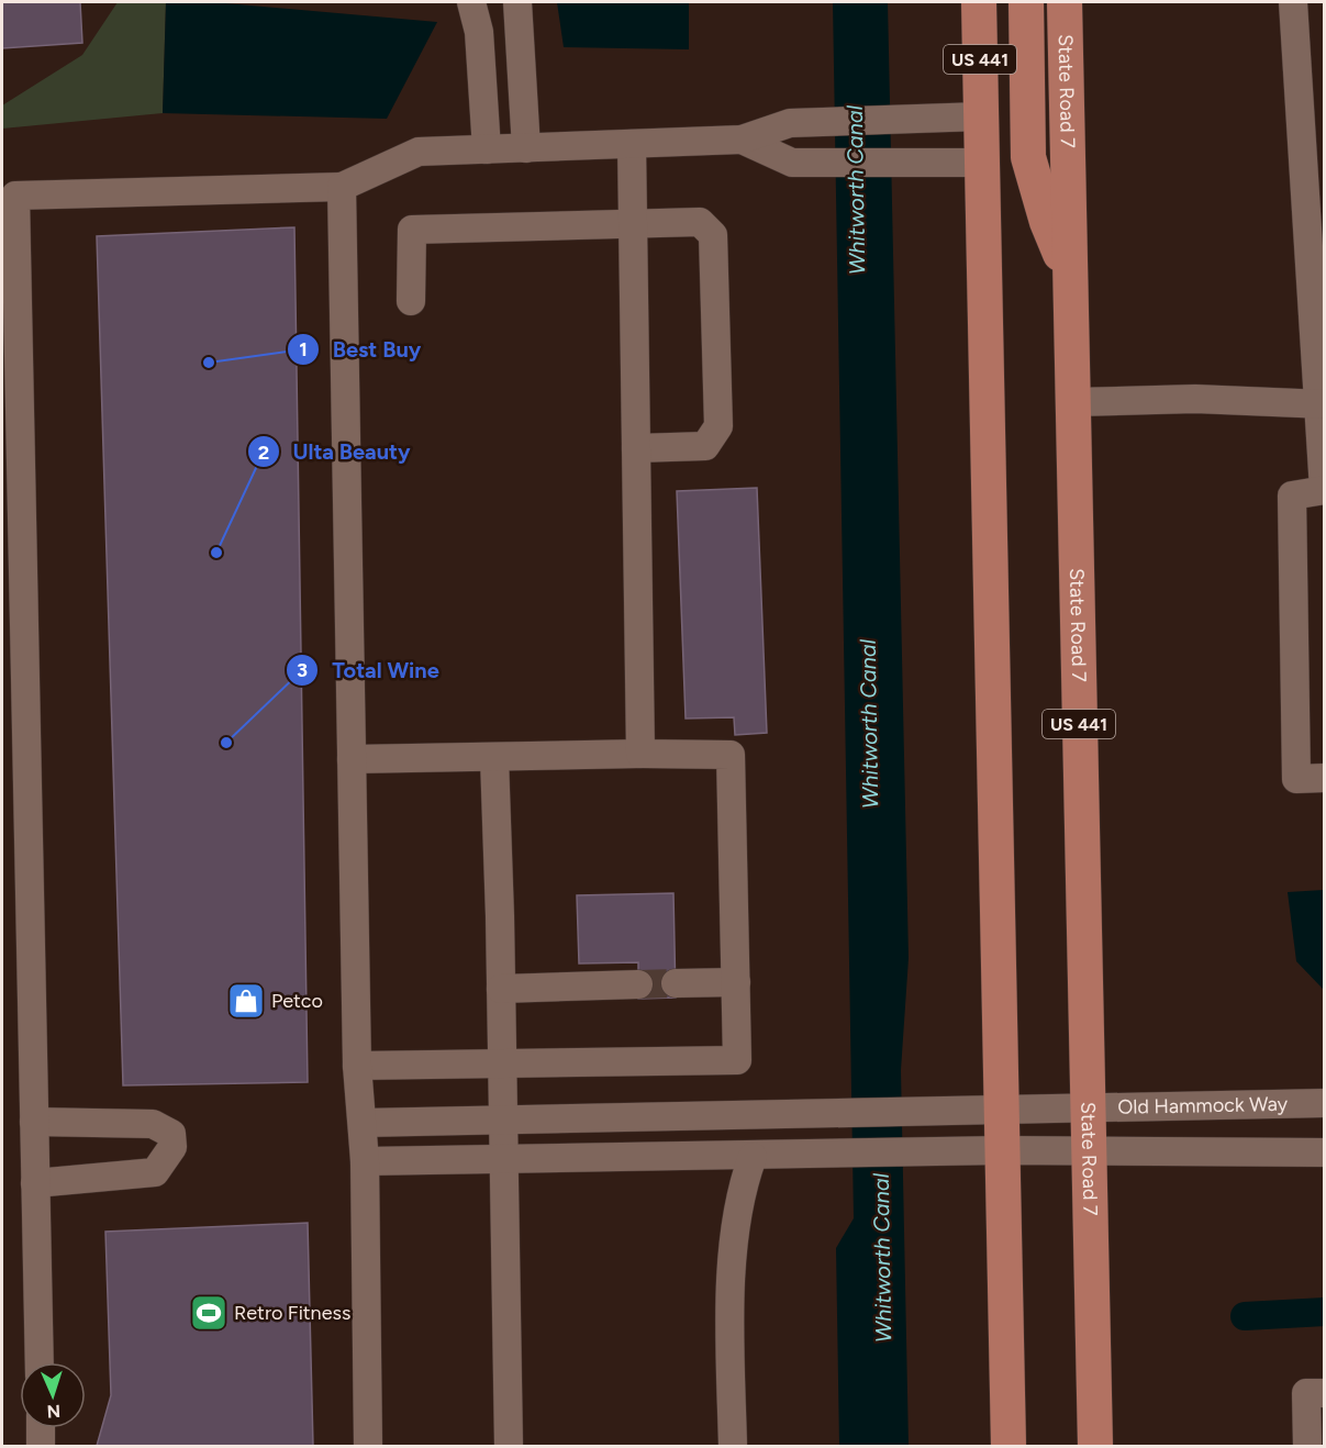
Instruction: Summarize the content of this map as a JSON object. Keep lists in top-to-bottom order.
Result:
{
  "streets": {
    "main road": ["US 441", "State Road 7"],
    "street": ["Old Hammock Way"]
  },
  "crossings": [
    ["US 441", "Old Hammock Way"],
    ["State Road 7", "Old Hammock Way"]
  ],
  "water": ["Whitworth Canal"],
  "places": {
    "other": ["Best Buy", "Ulta Beauty", "Total Wine"],
    "shop": ["Petco"],
    "sports": ["Retro Fitness"]
  },
  "north": "bottom"
}
